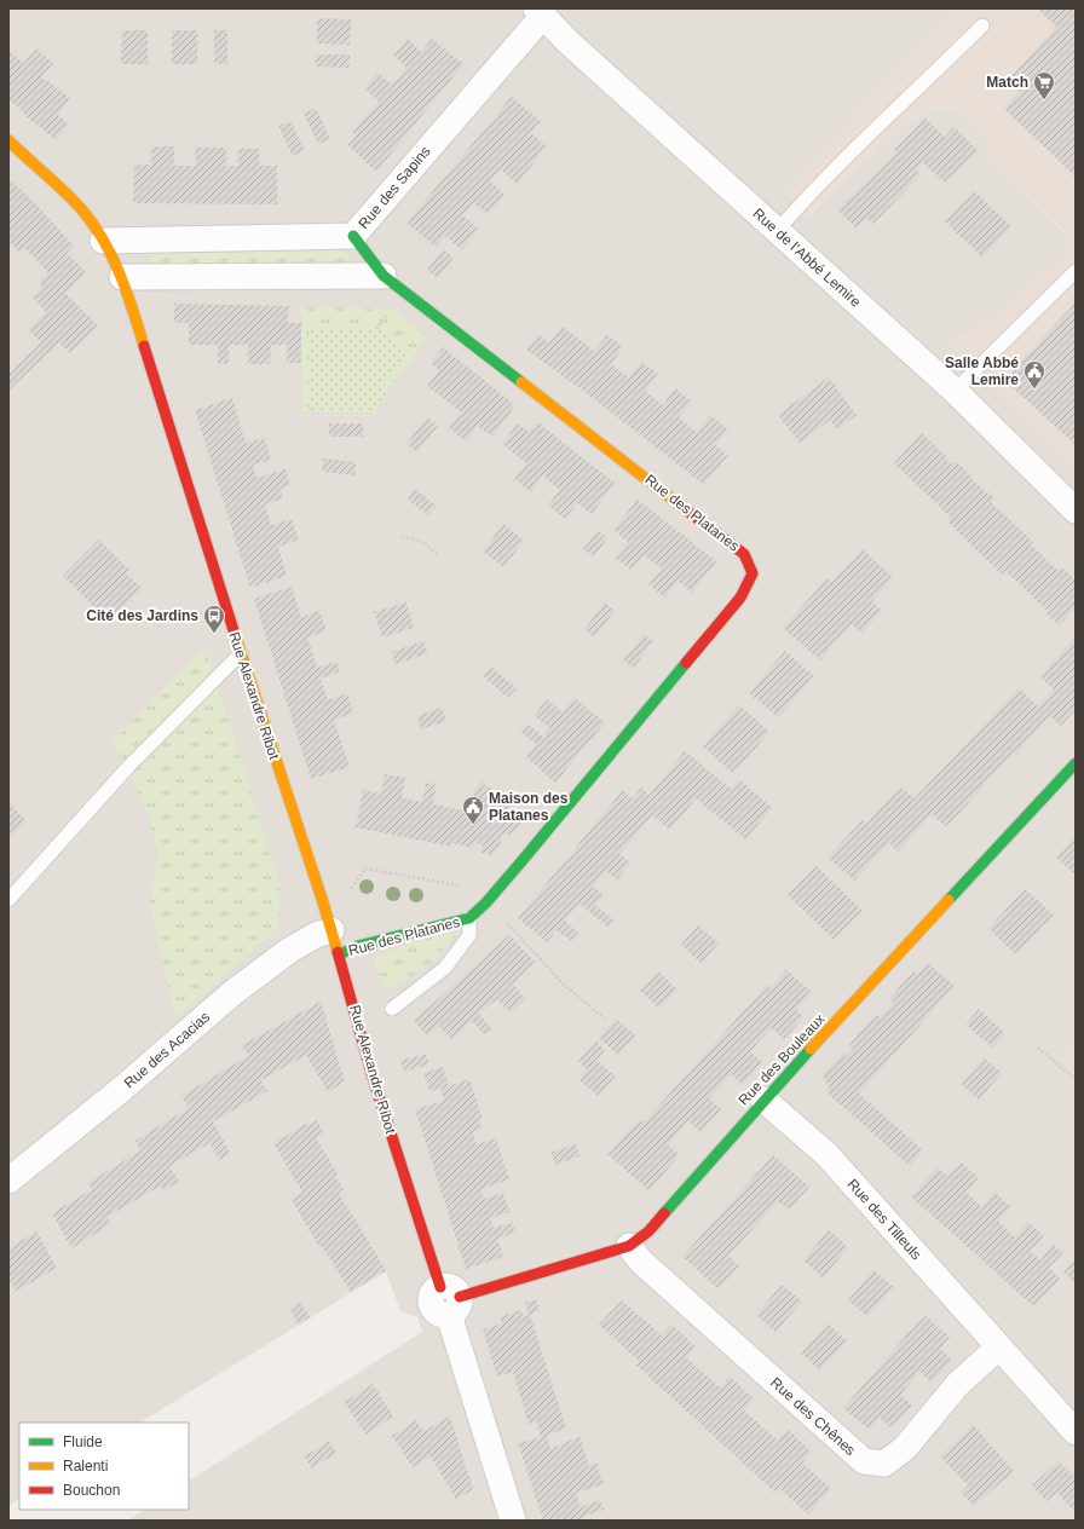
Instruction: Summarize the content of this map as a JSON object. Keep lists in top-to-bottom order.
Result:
{
  "streets": {
    "street": [
      "Rue des Sapins",
      "Rue de l'Abbé Lemire",
      "Rue des Platanes",
      "Rue Alexandre Ribot",
      "Rue des Acacias",
      "Rue des Bouleaux",
      "Rue des Tilleuls",
      "Rue des Chênes"
    ]
  },
  "crossings": [
    ["Rue des Sapins", "Rue de l'Abbé Lemire"],
    ["Rue des Sapins", "Rue Alexandre Ribot"],
    ["Rue des Platanes", "Rue Alexandre Ribot"],
    ["Rue Alexandre Ribot", "Rue des Acacias"],
    ["Rue Alexandre Ribot", "Rue des Bouleaux"],
    ["Rue des Bouleaux", "Rue des Tilleuls"],
    ["Rue des Bouleaux", "Rue des Chênes"],
    ["Rue des Tilleuls", "Rue des Chênes"]
  ],
  "places": {
    "supermarket": ["Match"],
    "public building": ["Salle Abbé Lemire", "Maison des Platanes"],
    "bus stop": ["Cité des Jardins"]
  },
  "legend": ["Fluide", "Ralenti", "Bouchon"]
}
